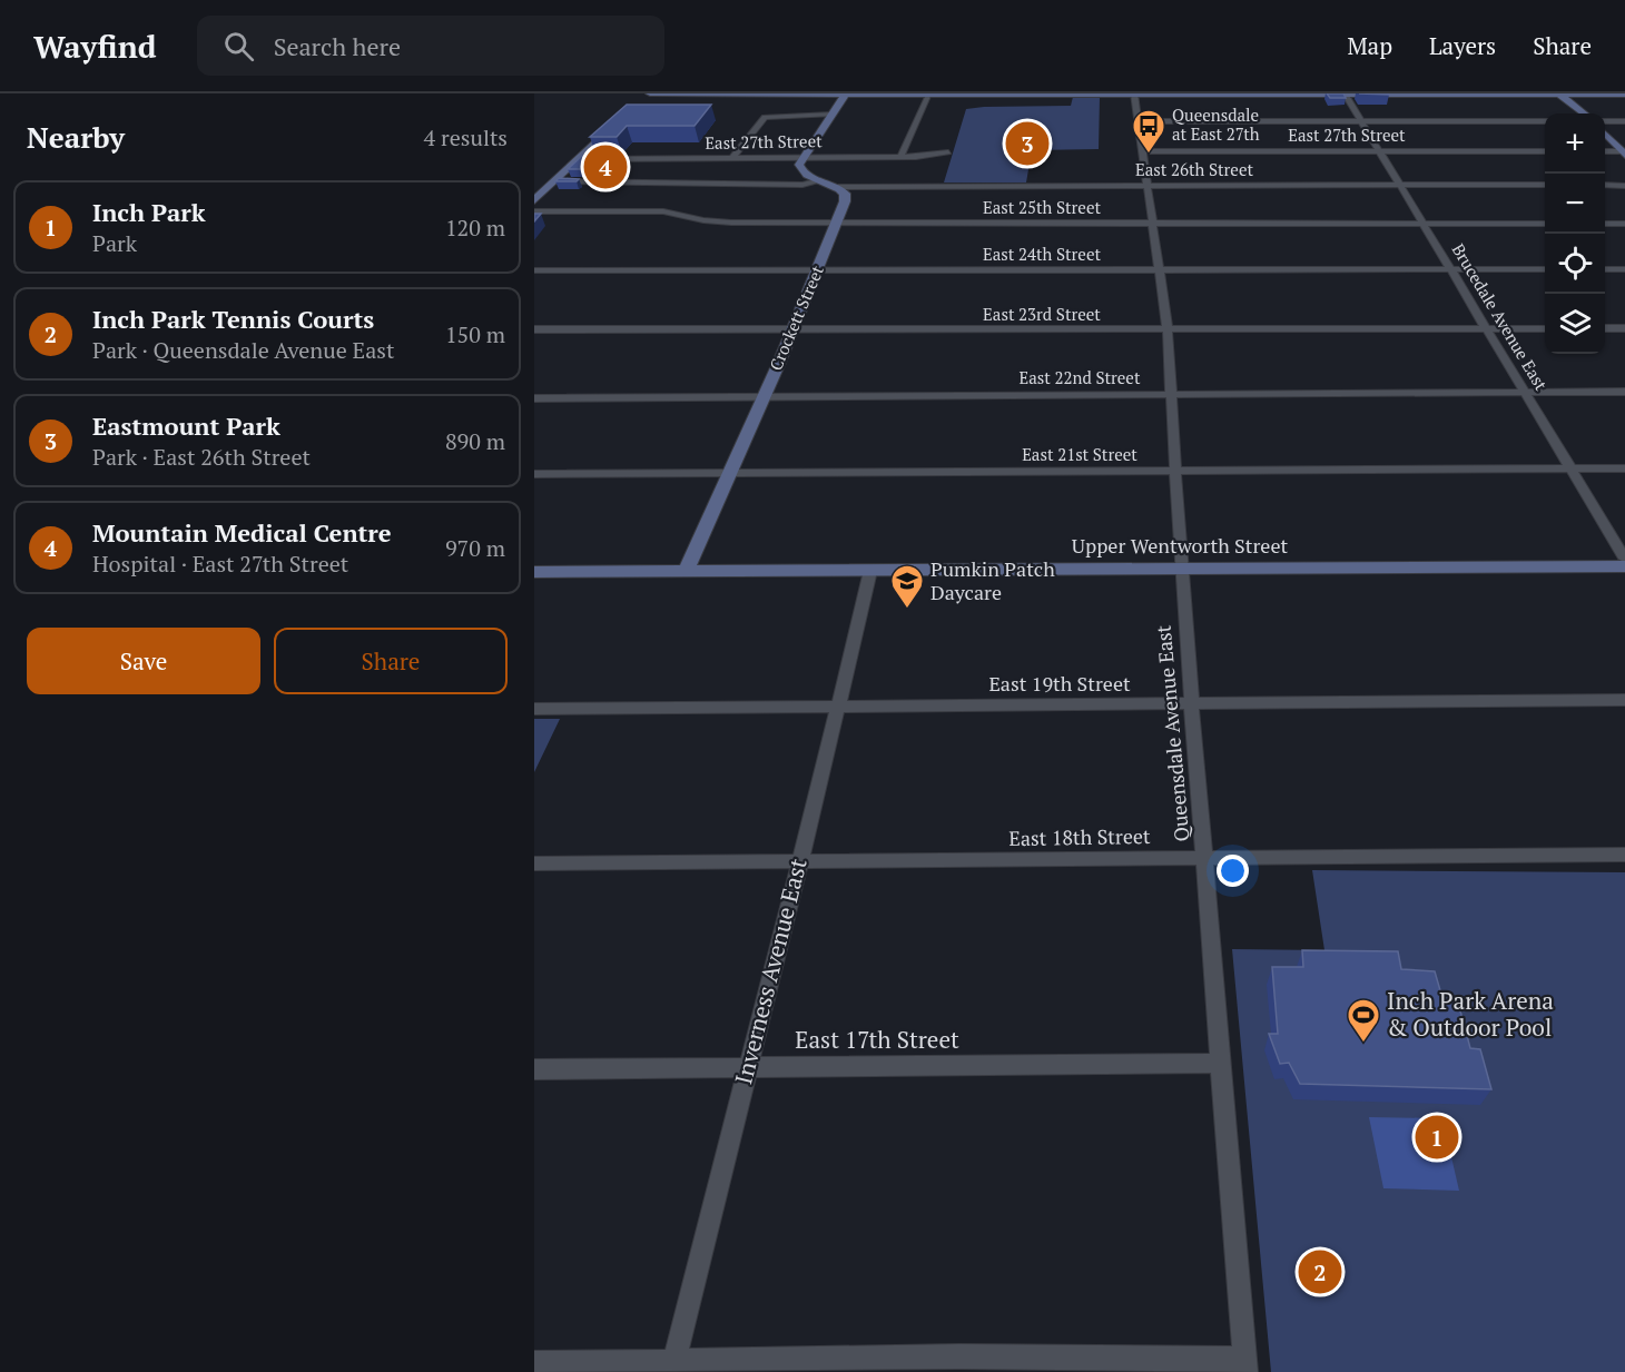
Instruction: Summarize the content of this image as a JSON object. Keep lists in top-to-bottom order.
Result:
{
  "streets": {
    "main road": ["Crockett Street", "Upper Wentworth Street"],
    "street": [
      "East 27th Street",
      "East 26th Street",
      "East 25th Street",
      "East 24th Street",
      "East 23rd Street",
      "Brucedale Avenue East",
      "East 22nd Street",
      "East 21st Street",
      "East 19th Street",
      "Queensdale Avenue East",
      "East 18th Street",
      "Inverness Avenue East",
      "East 17th Street"
    ]
  },
  "crossings": [
    ["East 27th Street", "Brucedale Avenue East"],
    ["East 27th Street", "Queensdale Avenue East"],
    ["East 26th Street", "Brucedale Avenue East"],
    ["East 26th Street", "Crockett Street"],
    ["East 26th Street", "Queensdale Avenue East"],
    ["East 25th Street", "Brucedale Avenue East"],
    ["East 25th Street", "Crockett Street"],
    ["East 25th Street", "Queensdale Avenue East"],
    ["East 24th Street", "Brucedale Avenue East"],
    ["East 24th Street", "Crockett Street"],
    ["East 24th Street", "Queensdale Avenue East"],
    ["East 23rd Street", "Brucedale Avenue East"],
    ["East 23rd Street", "Crockett Street"],
    ["East 23rd Street", "Queensdale Avenue East"],
    ["Brucedale Avenue East", "East 22nd Street"],
    ["Brucedale Avenue East", "East 21st Street"],
    ["Crockett Street", "East 22nd Street"],
    ["Crockett Street", "East 21st Street"],
    ["Crockett Street", "Upper Wentworth Street"],
    ["East 22nd Street", "Queensdale Avenue East"],
    ["East 21st Street", "Queensdale Avenue East"],
    ["Upper Wentworth Street", "Queensdale Avenue East"],
    ["Upper Wentworth Street", "Inverness Avenue East"],
    ["East 19th Street", "Queensdale Avenue East"],
    ["East 19th Street", "Inverness Avenue East"],
    ["Queensdale Avenue East", "East 18th Street"],
    ["Queensdale Avenue East", "East 17th Street"],
    ["East 18th Street", "Inverness Avenue East"],
    ["Inverness Avenue East", "East 17th Street"]
  ],
  "places": {
    "bus stop": ["Queensdale at East 27th"],
    "school or university": ["Pumkin Patch Daycare"],
    "sports": ["Inch Park Arena & Outdoor Pool"]
  },
  "page": {
    "header": "Wayfind",
    "search": "Search here",
    "nav": ["Map", "Layers", "Share"],
    "heading": ["Nearby", "4 results"],
    "map_buttons": ["+", "−"],
    "pins": [
      "3",
      "4",
      "1",
      "2"
    ],
    "list": [
      {
        "mark": "1",
        "name": "Inch Park",
        "note": "Park",
        "value": "120 m"
      },
      {
        "mark": "2",
        "name": "Inch Park Tennis Courts",
        "note": "Park · Queensdale Avenue East",
        "value": "150 m"
      },
      {
        "mark": "3",
        "name": "Eastmount Park",
        "note": "Park · East 26th Street",
        "value": "890 m"
      },
      {
        "mark": "4",
        "name": "Mountain Medical Centre",
        "note": "Hospital · East 27th Street",
        "value": "970 m"
      }
    ],
    "buttons": ["Save", "Share"]
  }
}
